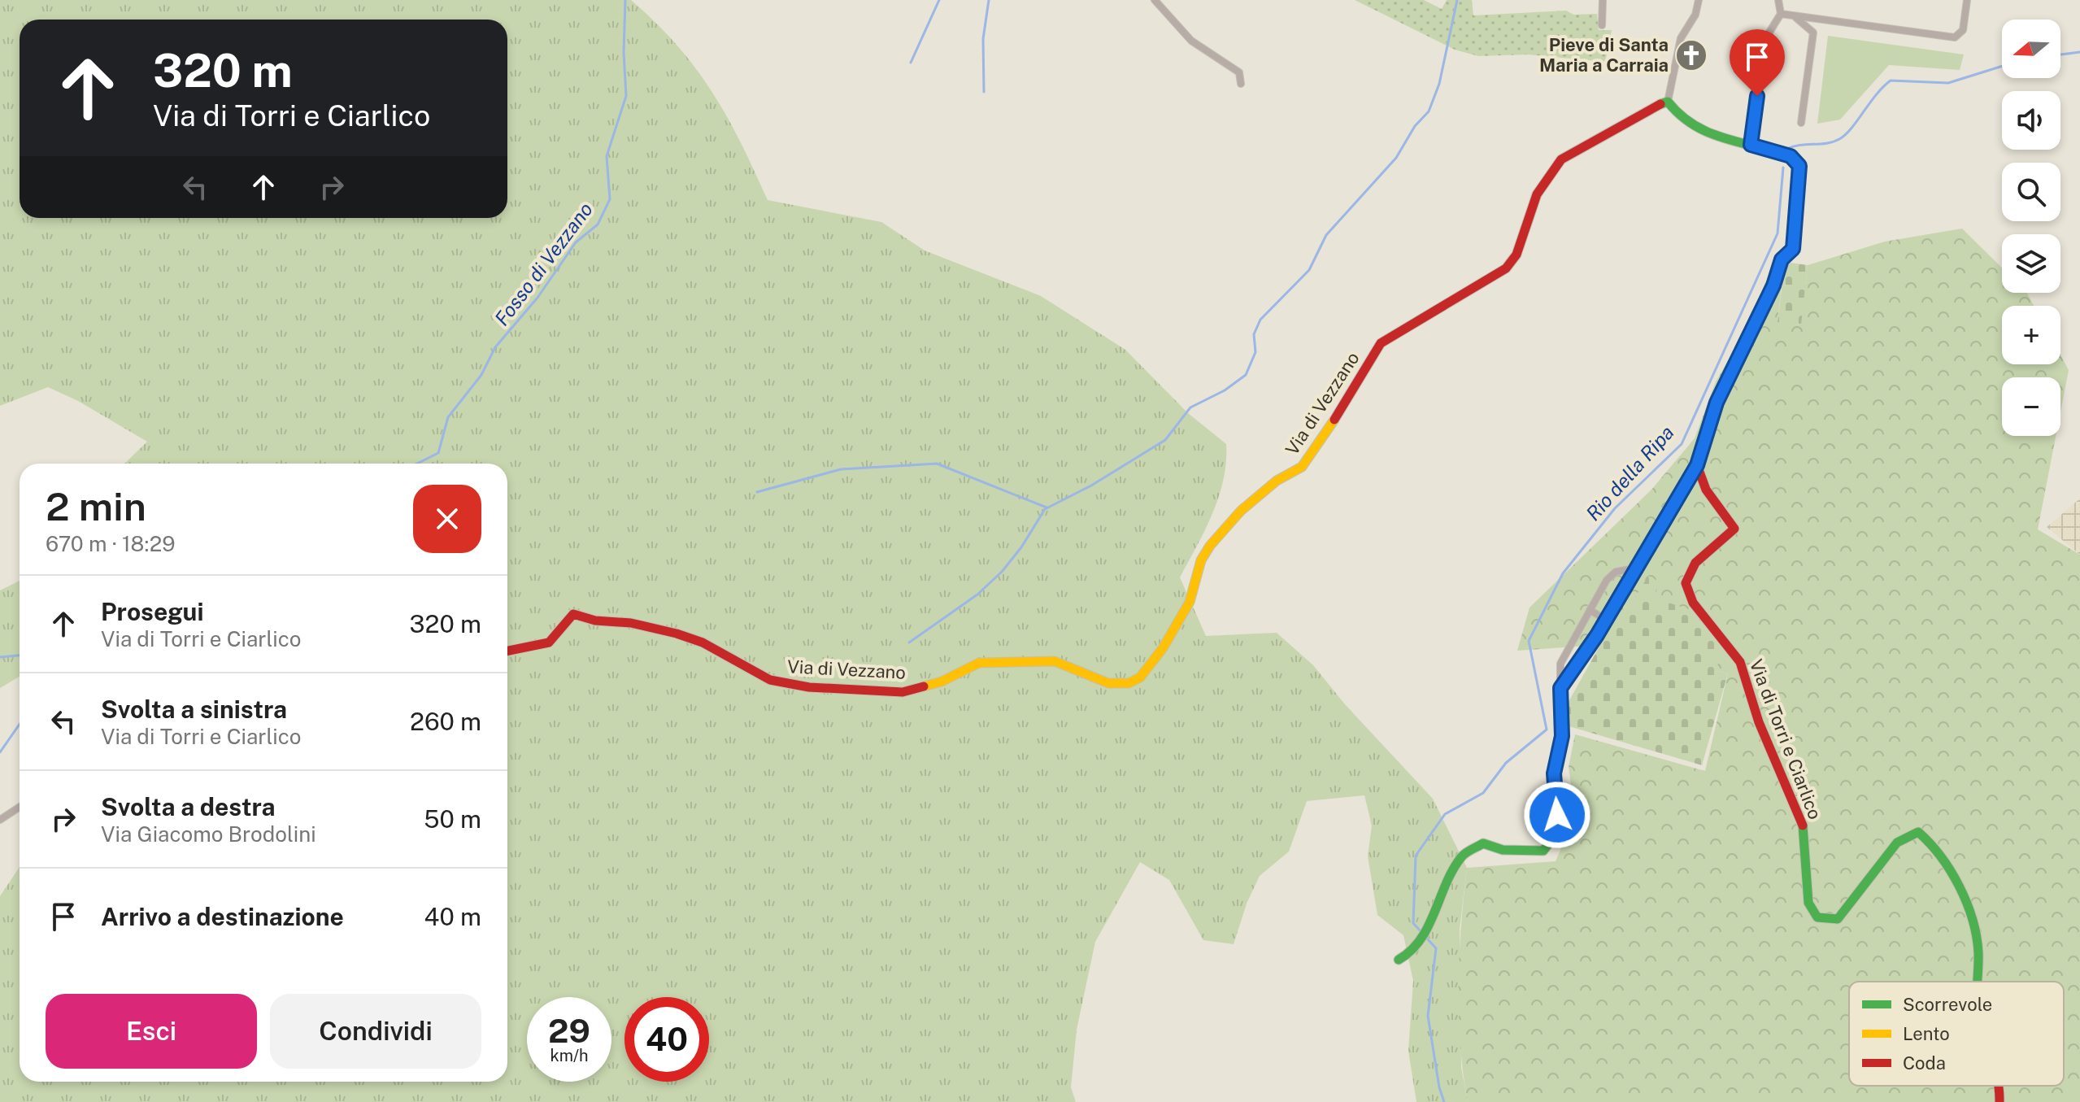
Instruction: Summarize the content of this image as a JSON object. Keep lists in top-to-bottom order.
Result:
{
  "streets": {
    "street": ["Via di Vezzano", "Via di Torri e Ciarlico"]
  },
  "water": ["Fosso di Vezzano", "Rio della Ripa"],
  "places": {
    "church": ["Pieve di Santa Maria a Carraia"]
  },
  "legend": ["Scorrevole", "Lento", "Coda"],
  "north": "left",
  "page": {
    "map_buttons": ["+", "−"],
    "turn": ["320 m", "Via di Torri e Ciarlico"],
    "heading": ["2 min", "670 m · 18:29"],
    "list": [
      {
        "name": "Prosegui",
        "note": "Via di Torri e Ciarlico",
        "value": "320 m"
      },
      {
        "name": "Svolta a sinistra",
        "note": "Via di Torri e Ciarlico",
        "value": "260 m"
      },
      {
        "name": "Svolta a destra",
        "note": "Via Giacomo Brodolini",
        "value": "50 m"
      },
      {
        "name": "Arrivo a destinazione",
        "value": "40 m"
      }
    ],
    "buttons": ["Esci", "Condividi"],
    "speed": "29 km/h",
    "limit": "40"
  }
}
